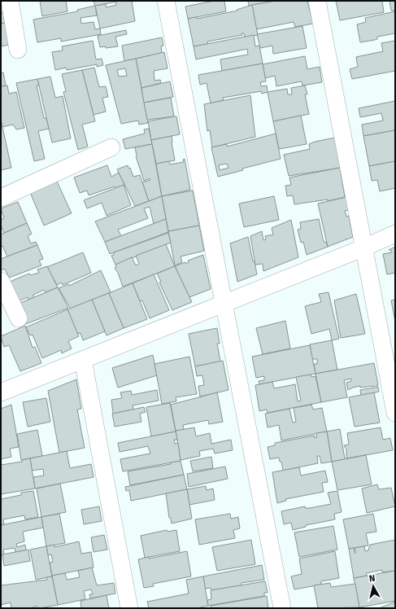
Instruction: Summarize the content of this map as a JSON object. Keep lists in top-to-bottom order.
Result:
{
  "north": "top"
}
